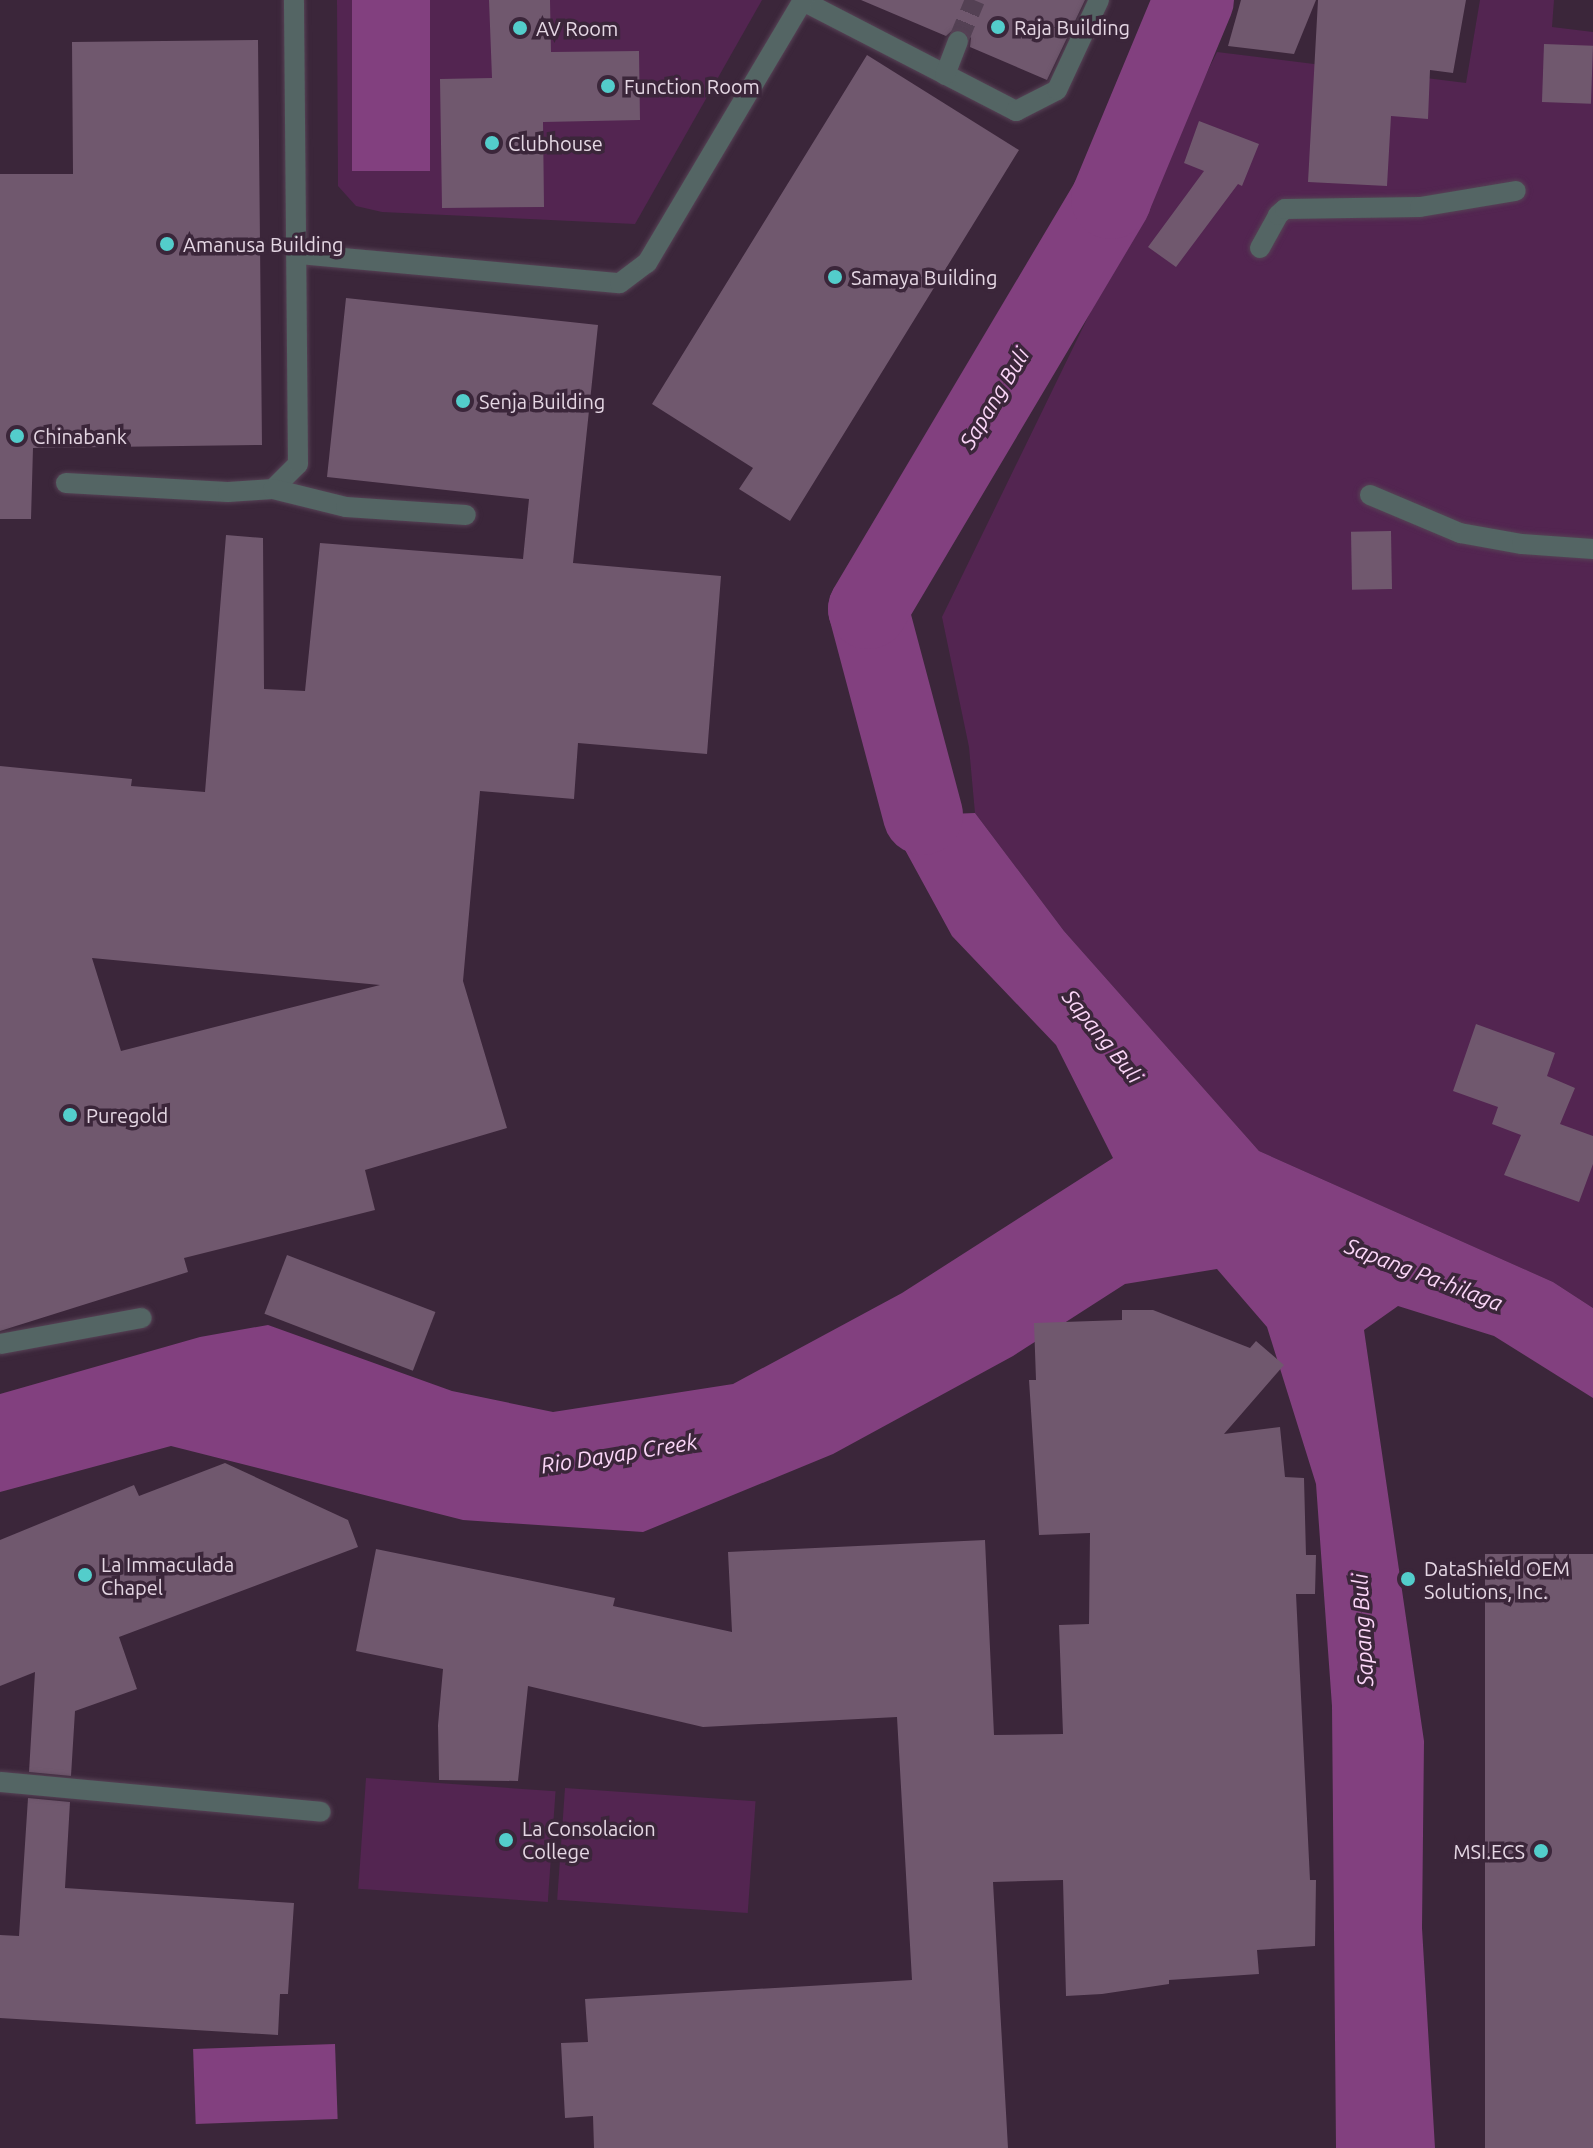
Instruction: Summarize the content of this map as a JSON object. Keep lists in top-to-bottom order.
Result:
{
  "water": ["Sapang Buli", "Sapang Pa-hilaga", "Rio Dayap Creek"],
  "places": [
    "Raja Building",
    "AV Room",
    "Function Room",
    "Clubhouse",
    "Amanusa Building",
    "Samaya Building",
    "Senja Building",
    "Chinabank",
    "Puregold",
    "La Immaculada Chapel",
    "DataShield OEM Solutions, Inc.",
    "La Consolacion College",
    "MSI.ECS"
  ]
}
